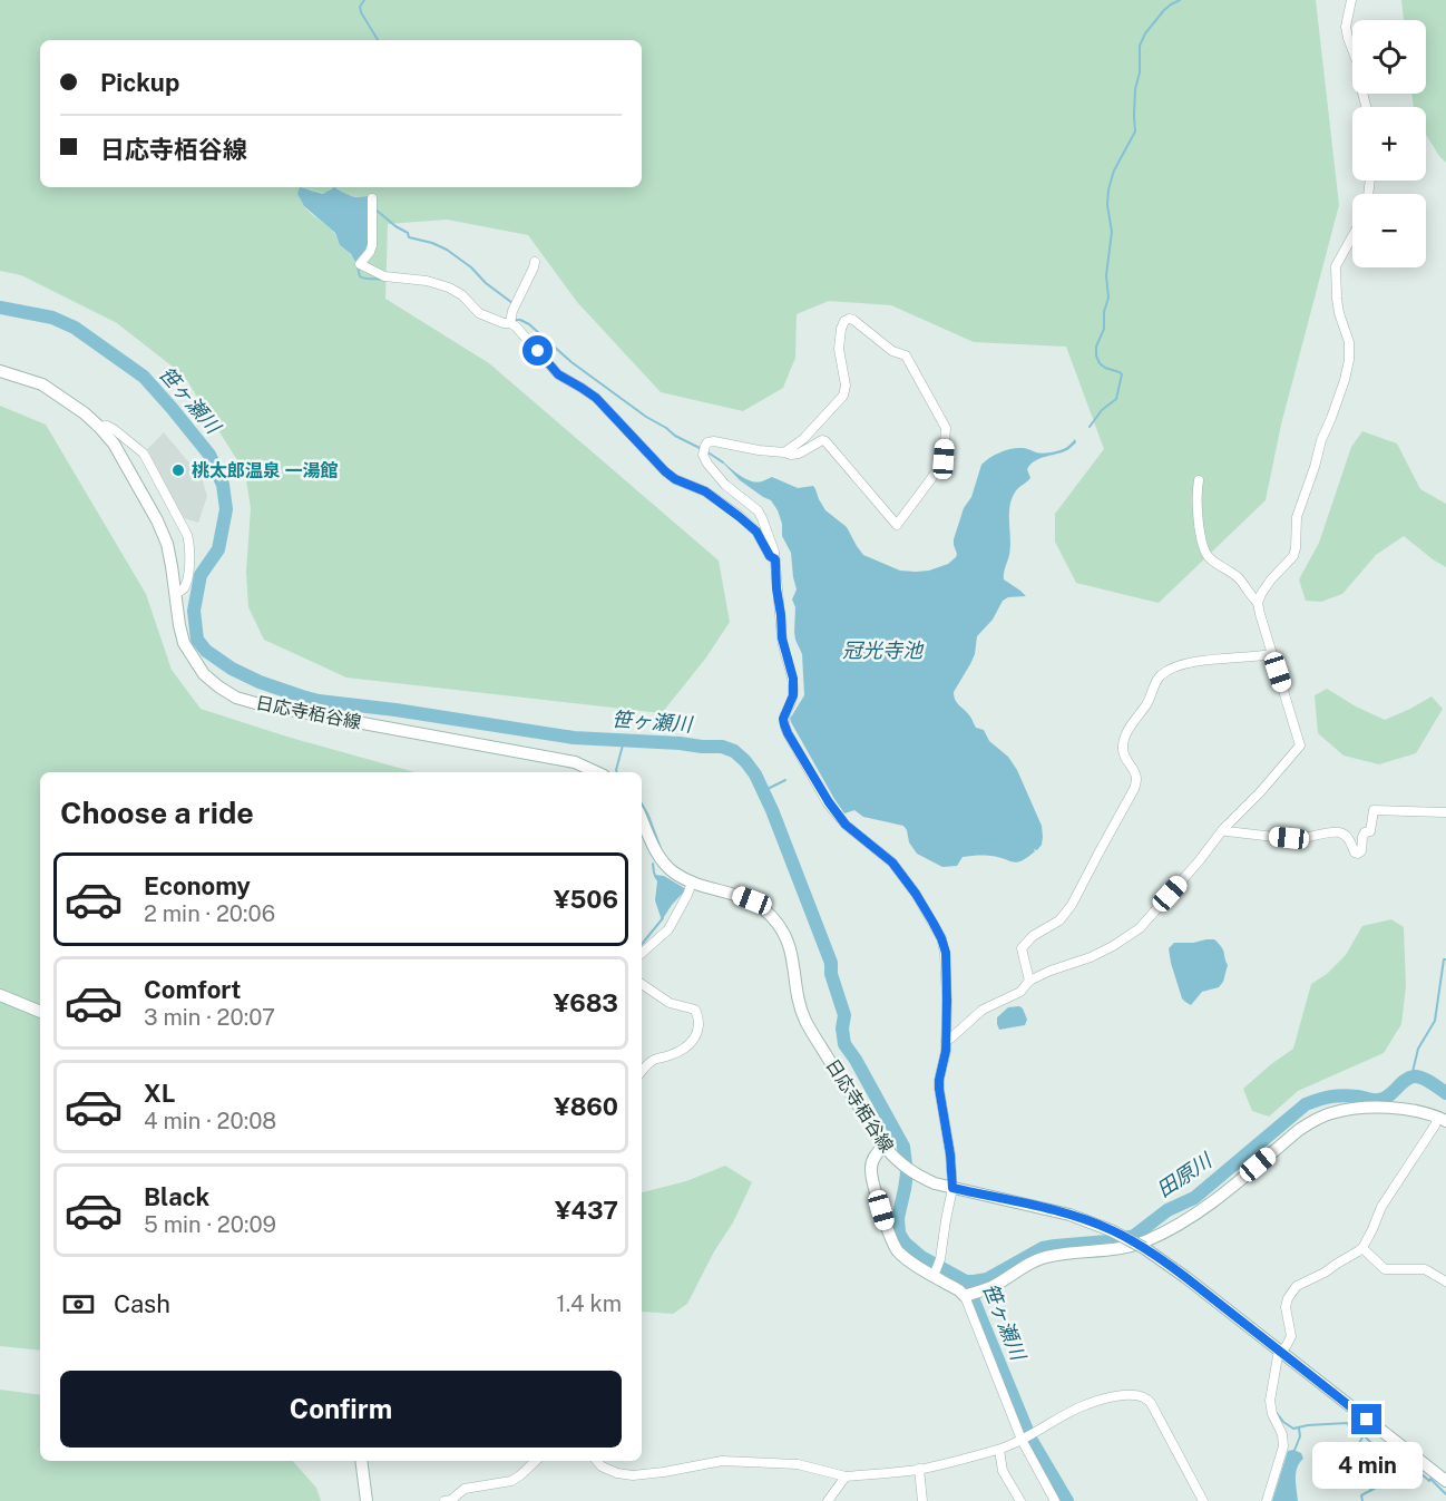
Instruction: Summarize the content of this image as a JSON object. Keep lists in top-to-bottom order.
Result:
{
  "streets": {
    "main road": ["日応寺栢谷線"]
  },
  "water": ["笹ヶ瀬川", "冠光寺池", "田原川"],
  "places": ["桃太郎温泉 一湯館"],
  "page": {
    "map_buttons": ["+", "−"],
    "banner": ["Pickup", "日応寺栢谷線"],
    "heading": "Choose a ride",
    "list": [
      {
        "name": "Economy",
        "note": "2 min · 20:06",
        "value": "¥506"
      },
      {
        "name": "Comfort",
        "note": "3 min · 20:07",
        "value": "¥683"
      },
      {
        "name": "XL",
        "note": "4 min · 20:08",
        "value": "¥860"
      },
      {
        "name": "Black",
        "note": "5 min · 20:09",
        "value": "¥437"
      }
    ],
    "pay": ["Cash", "1.4 km"],
    "buttons": "Confirm",
    "bubble": "4 min"
  }
}
